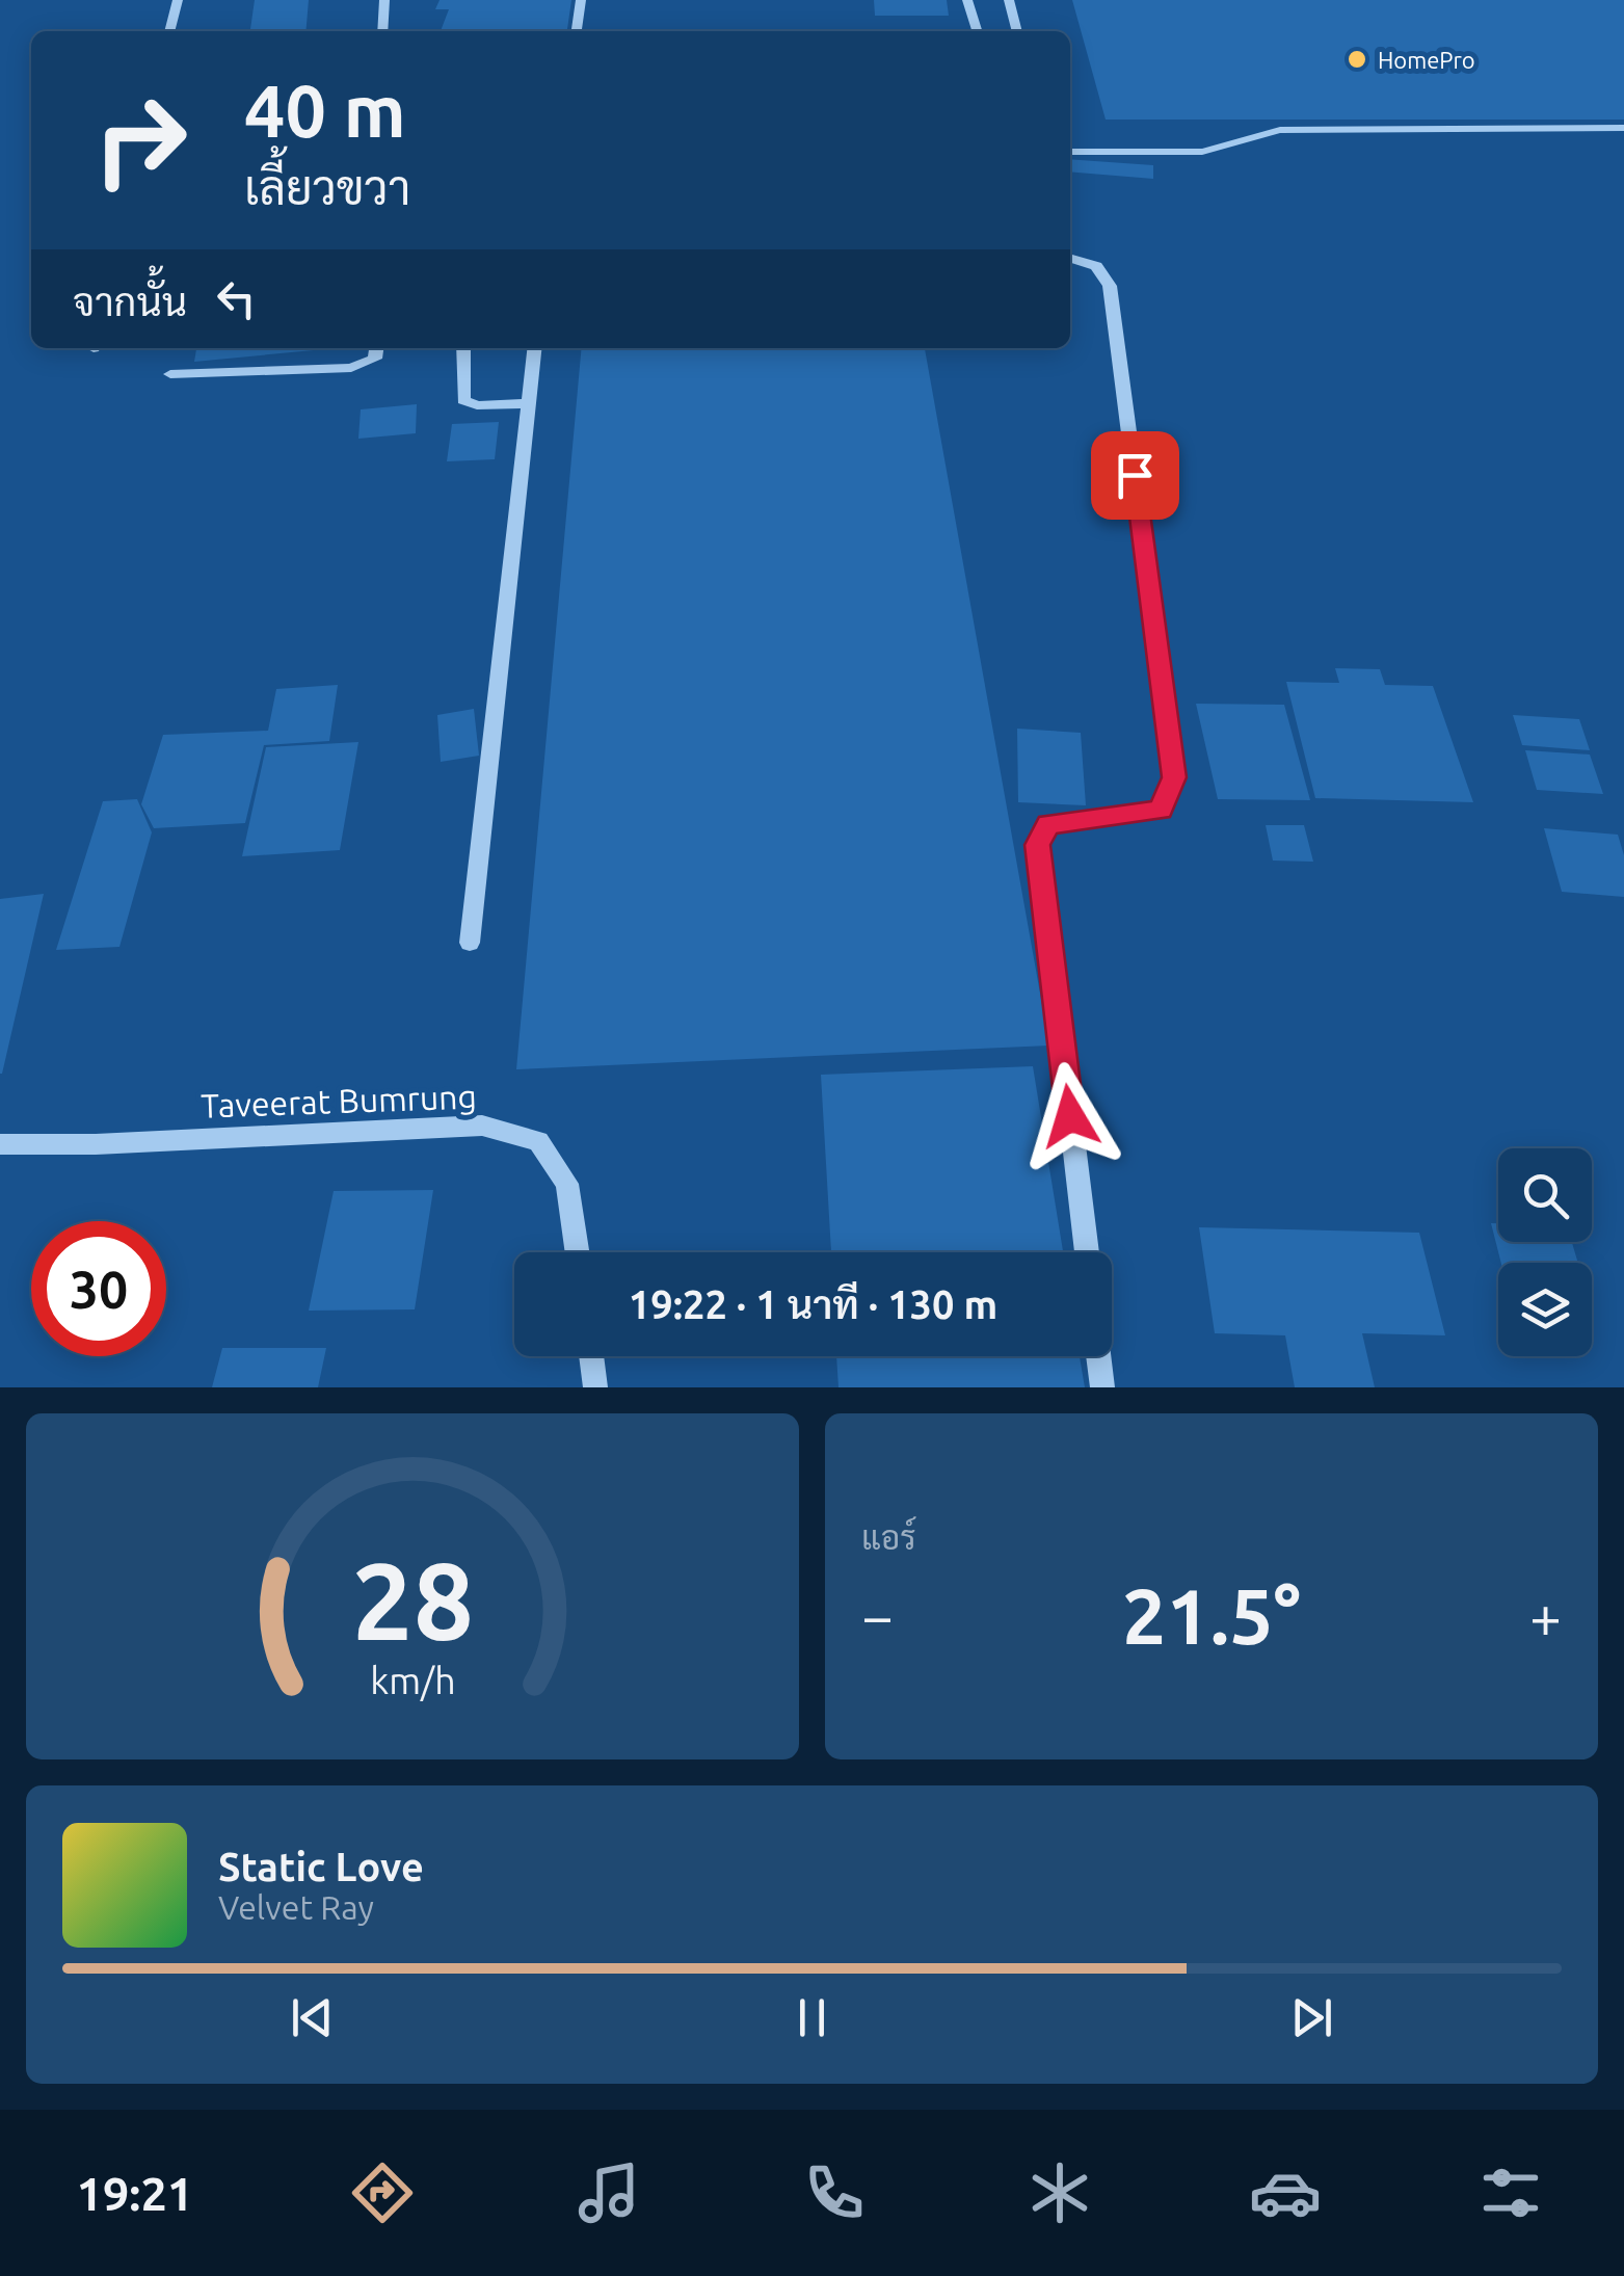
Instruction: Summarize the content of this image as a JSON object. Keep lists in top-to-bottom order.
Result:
{
  "streets": {
    "street": ["Taveerat Bumrung"]
  },
  "places": ["HomePro"],
  "page": {
    "turn": ["40 m", "เลี้ยวขวา"],
    "then": "จากนั้น",
    "limit": "30",
    "trip": "19:22 · 1 นาที · 130 m",
    "tile": "แอร์",
    "heat": ["−", "21.5°", "+"],
    "song": ["Static Love", "Velvet Ray"],
    "tabs": "19:21",
    "gauge": ["28", "km/h"]
  }
}
